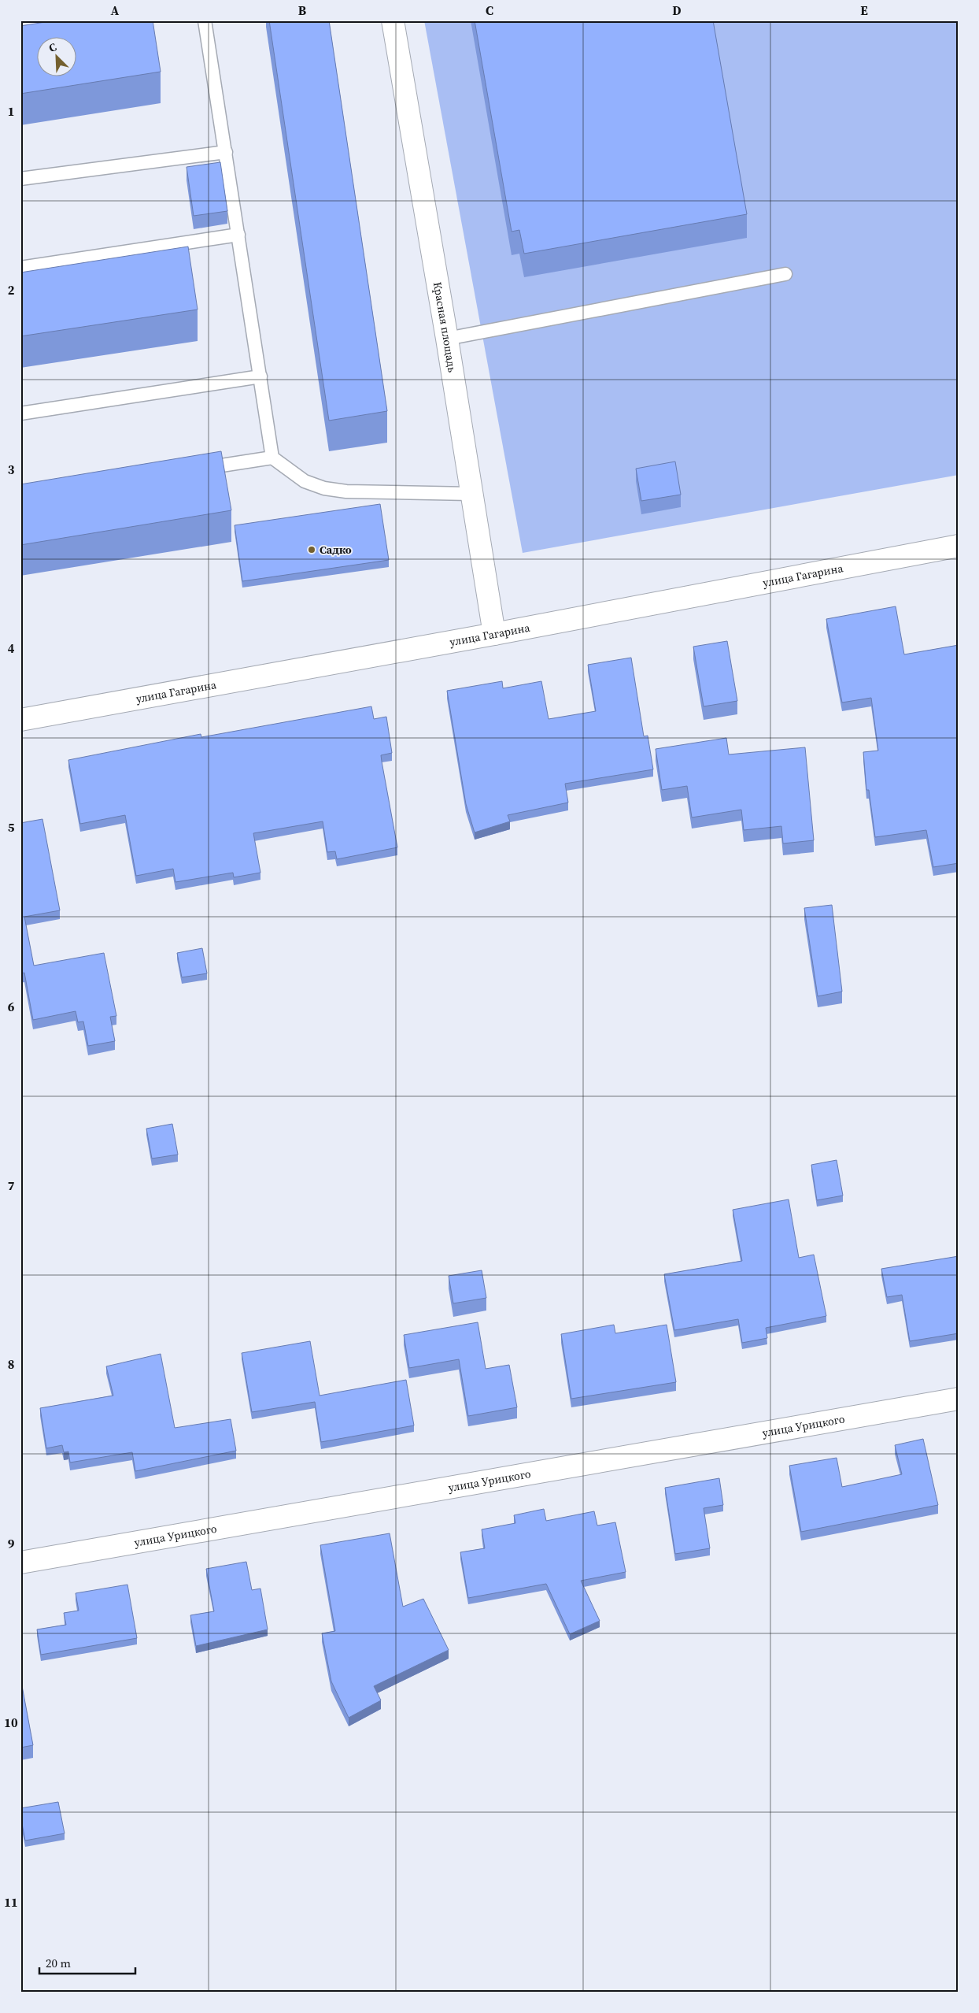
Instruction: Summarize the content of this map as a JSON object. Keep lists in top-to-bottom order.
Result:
{
  "streets": {
    "street": ["Красная площадь", "улица Гагарина", "улица Урицкого"]
  },
  "crossings": [
    ["Красная площадь", "улица Гагарина"]
  ],
  "places": ["Садко"],
  "scale_bar": "20 m",
  "north": "top left",
  "grid": {
    "columns": [
      "A",
      "B",
      "C",
      "D",
      "E"
    ],
    "rows": [
      "1",
      "2",
      "3",
      "4",
      "5",
      "6",
      "7",
      "8",
      "9",
      "10",
      "11"
    ]
  }
}
